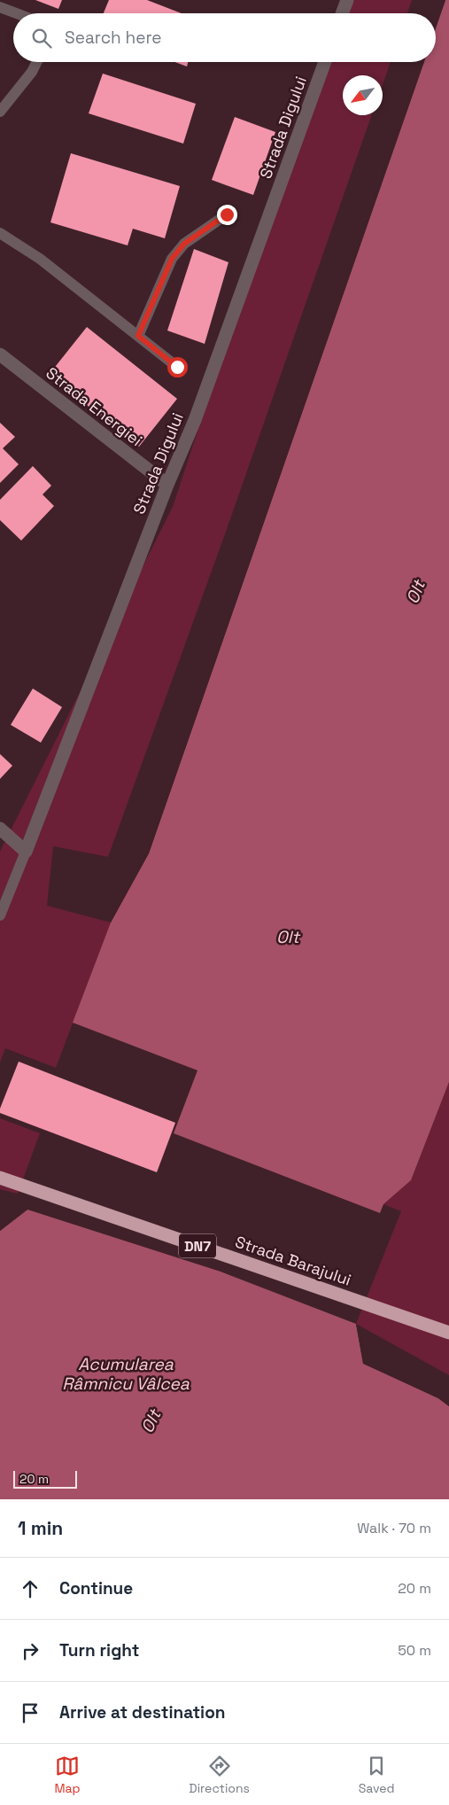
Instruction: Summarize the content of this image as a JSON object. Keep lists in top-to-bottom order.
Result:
{
  "streets": {
    "highway": ["DN7", "Strada Barajului"],
    "street": ["Strada Digului", "Strada Energiei"]
  },
  "crossings": [
    ["Strada Digului", "Strada Energiei"]
  ],
  "water": ["Olt", "Acumularea Râmnicu Vâlcea"],
  "scale_bar": "20 m",
  "north": "bottom left",
  "page": {
    "search": "Search here",
    "scale": "20 m",
    "heading": ["1 min", "Walk · 70 m"],
    "list": [
      ["Continue", "20 m"],
      ["Turn right", "50 m"],
      "Arrive at destination"
    ],
    "nav": ["Map", "Directions", "Saved"]
  }
}
